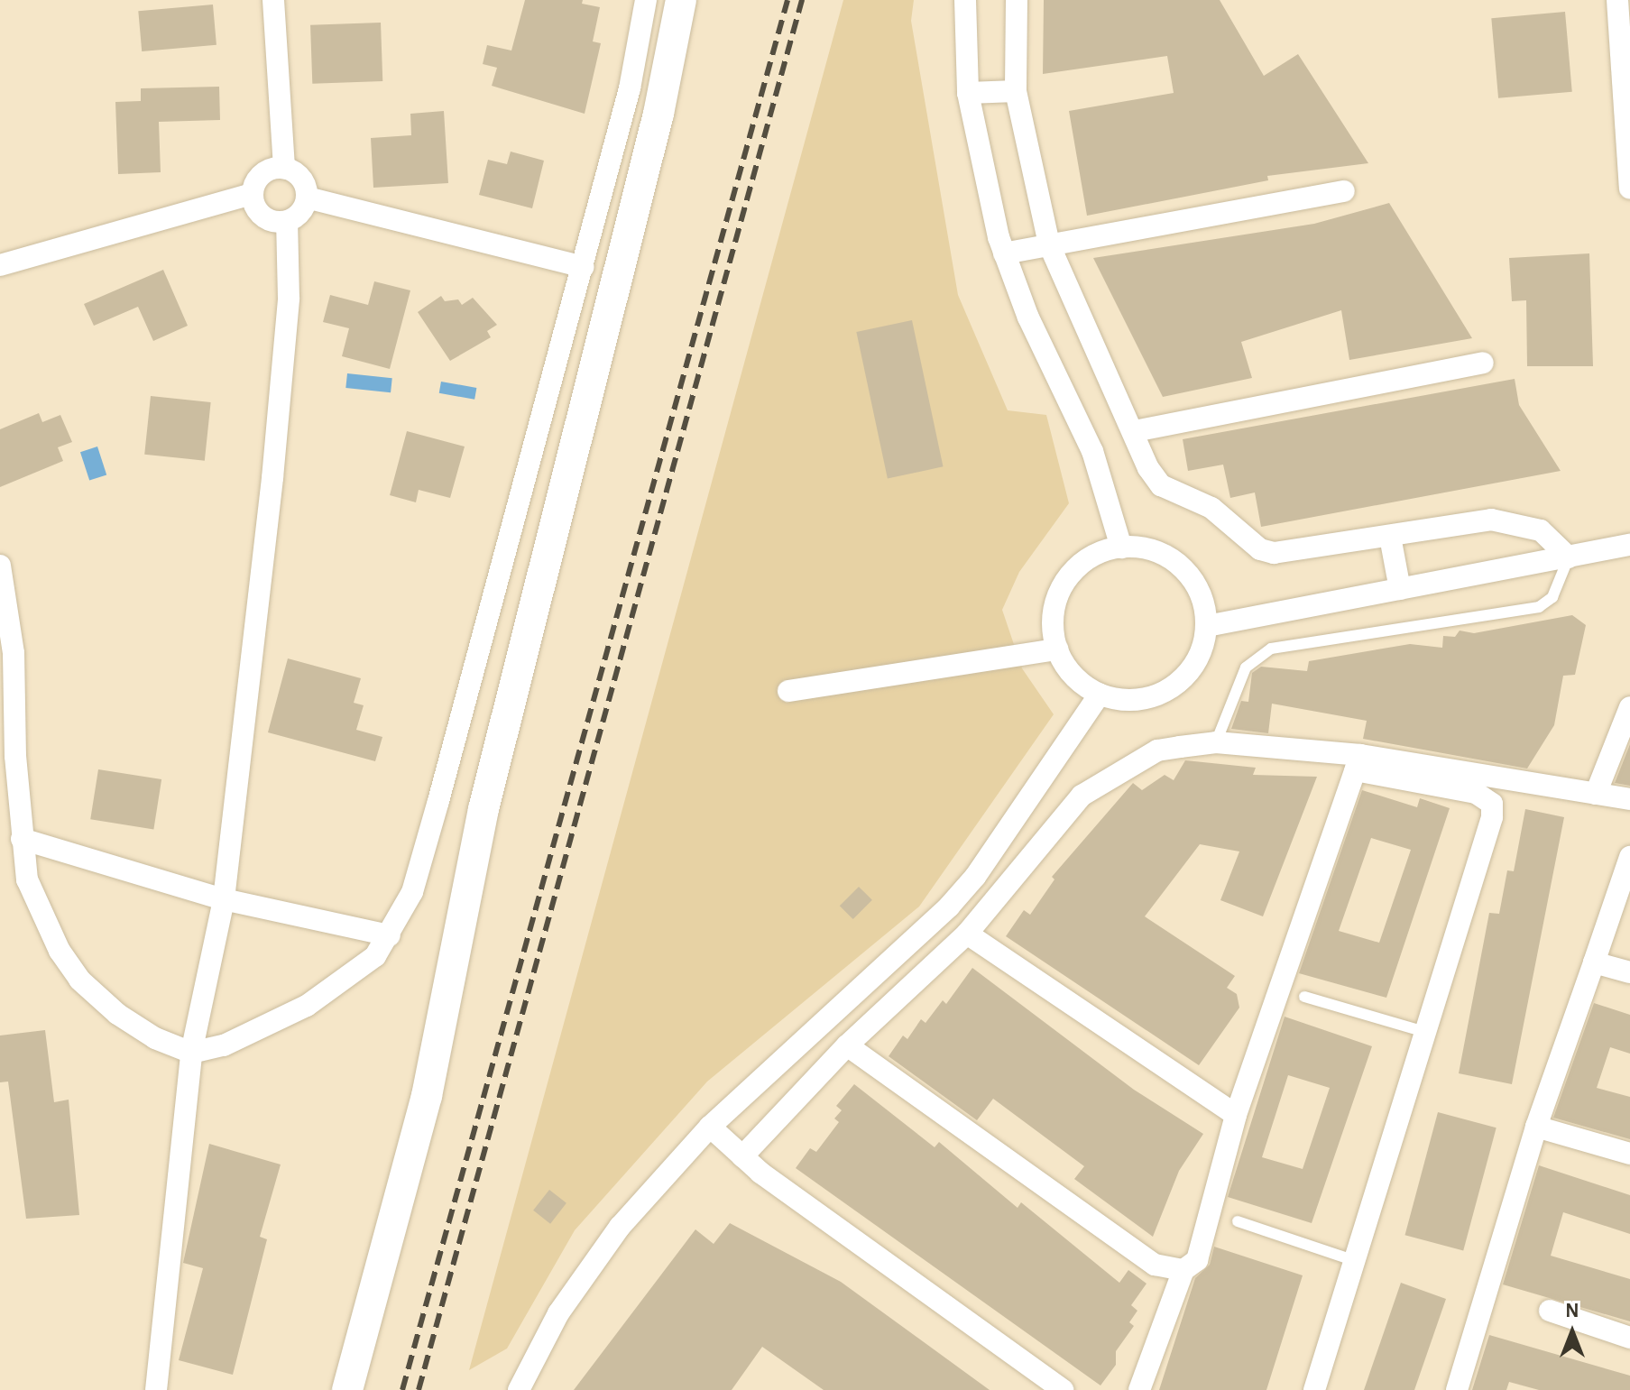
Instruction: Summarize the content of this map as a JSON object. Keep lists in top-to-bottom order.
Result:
{
  "north": "top"
}
